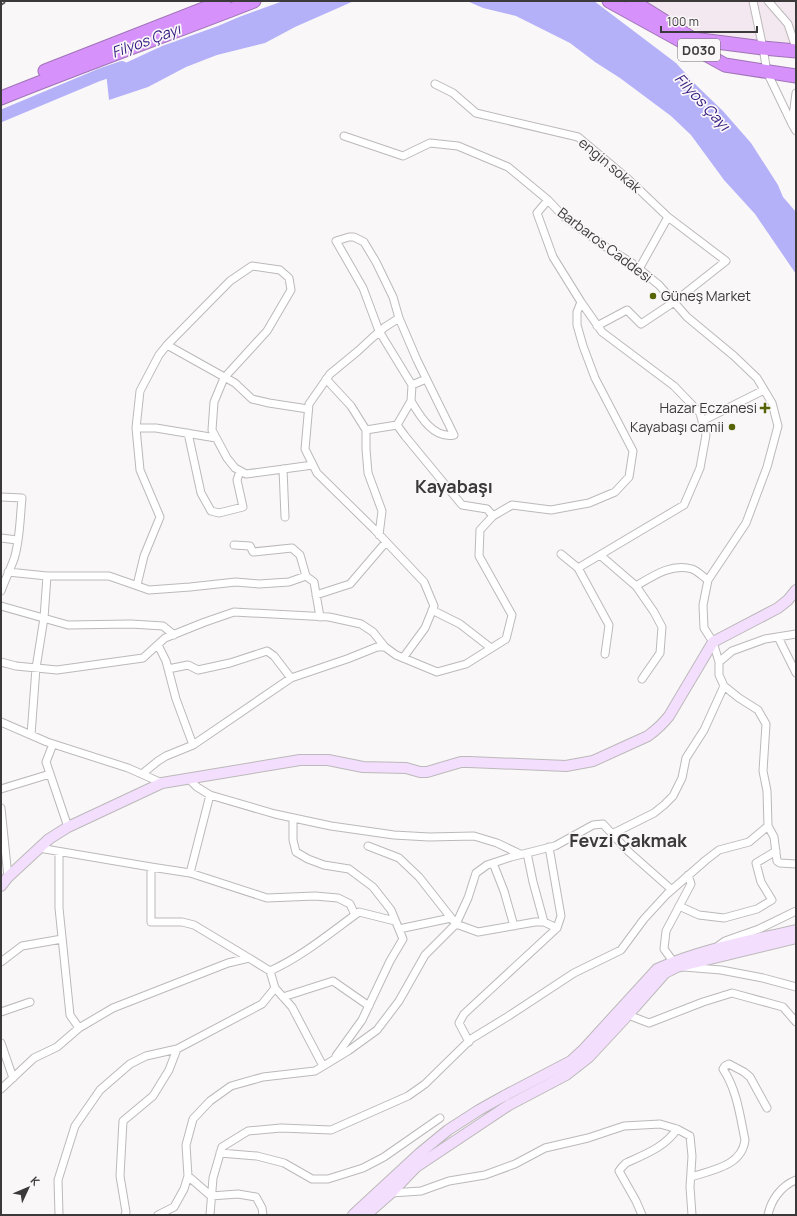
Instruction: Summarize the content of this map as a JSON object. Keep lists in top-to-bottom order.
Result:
{
  "streets": {
    "highway": ["D030"],
    "street": ["engin sokak", "Barbaros Caddesi"]
  },
  "crossings": [
    ["engin sokak", "Barbaros Caddesi"]
  ],
  "districts": ["Kayabaşı", "Fevzi Çakmak"],
  "water": ["Filyos Çayı"],
  "places": {
    "other": ["Güneş Market", "Kayabaşı camii"],
    "health": ["Hazar Eczanesi"]
  },
  "scale_bar": "100 m",
  "north": "top right"
}
